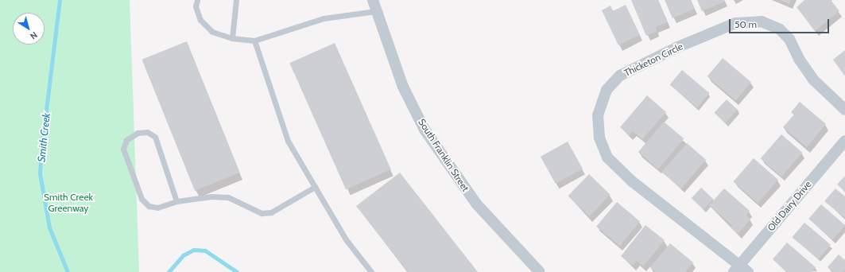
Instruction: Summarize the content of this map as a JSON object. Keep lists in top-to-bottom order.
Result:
{
  "streets": {
    "street": ["Thicketon Circle", "South Franklin Street", "Old Dairy Drive"]
  },
  "crossings": [
    ["Thicketon Circle", "Old Dairy Drive"]
  ],
  "water": ["Smith Creek"],
  "parks": ["Smith Creek Greenway"],
  "scale_bar": "50 m",
  "north": "bottom right"
}
